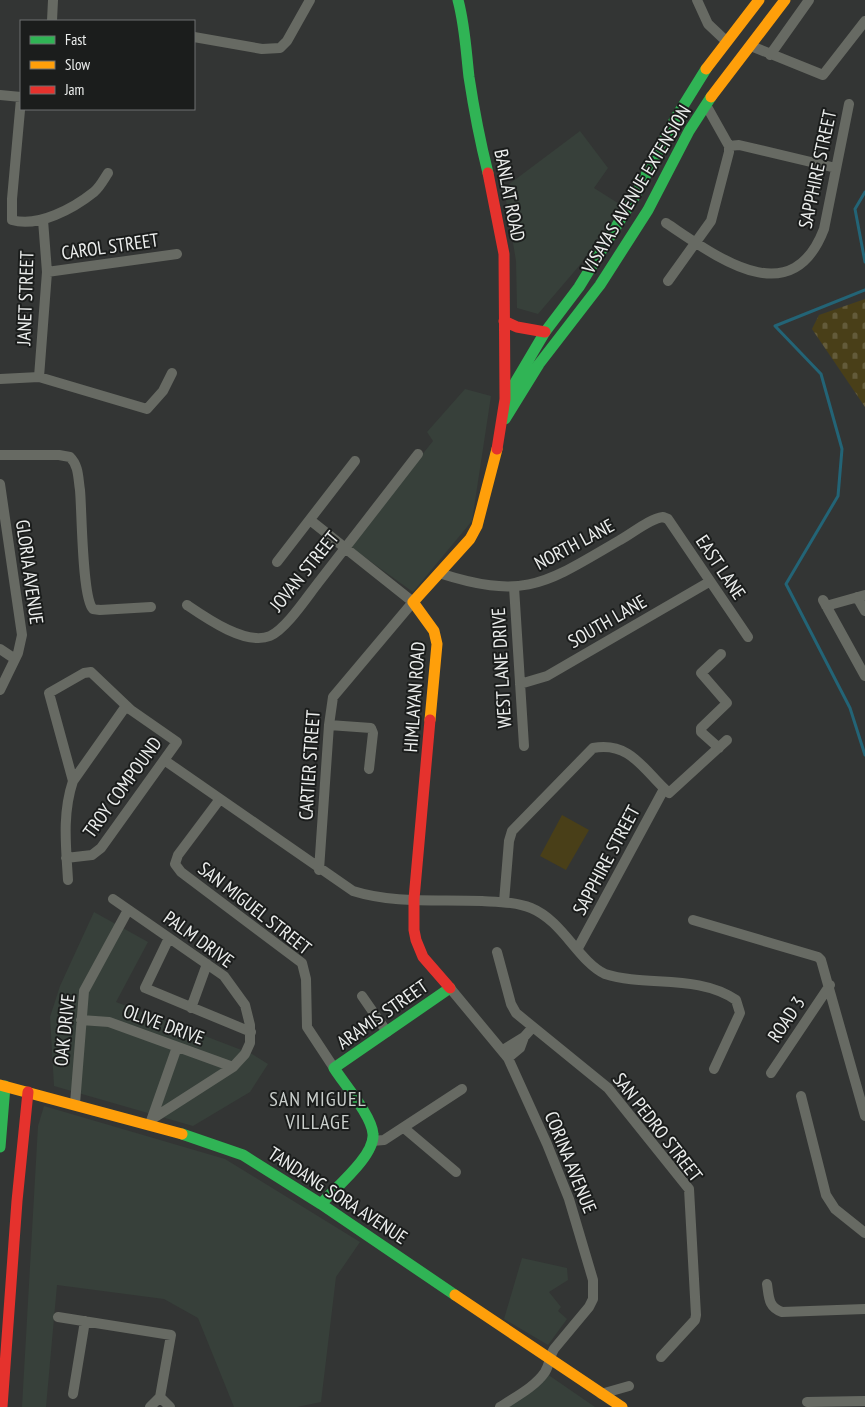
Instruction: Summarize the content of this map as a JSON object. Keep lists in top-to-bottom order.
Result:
{
  "streets": {
    "street": [
      "SAPPHIRE STREET",
      "VISAYAS AVENUE EXTENSION",
      "BANLAT ROAD",
      "CAROL STREET",
      "JANET STREET",
      "NORTH LANE",
      "EAST LANE",
      "JOVAN STREET",
      "GLORIA AVENUE",
      "SOUTH LANE",
      "WEST LANE DRIVE",
      "HIMLAYAN ROAD",
      "CARTIER STREET",
      "TROY COMPOUND",
      "SAN MIGUEL STREET",
      "PALM DRIVE",
      "ARAMIS STREET",
      "ROAD 3",
      "OLIVE DRIVE",
      "OAK DRIVE",
      "SAN PEDRO STREET",
      "CORINA AVENUE",
      "TANDANG SORA AVENUE"
    ]
  },
  "crossings": [
    ["VISAYAS AVENUE EXTENSION", "BANLAT ROAD"],
    ["CAROL STREET", "JANET STREET"],
    ["NORTH LANE", "EAST LANE"],
    ["NORTH LANE", "WEST LANE DRIVE"],
    ["EAST LANE", "SOUTH LANE"],
    ["SOUTH LANE", "WEST LANE DRIVE"],
    ["HIMLAYAN ROAD", "CARTIER STREET"],
    ["HIMLAYAN ROAD", "ARAMIS STREET"],
    ["HIMLAYAN ROAD", "CORINA AVENUE"],
    ["SAN MIGUEL STREET", "ARAMIS STREET"],
    ["PALM DRIVE", "OAK DRIVE"],
    ["ARAMIS STREET", "CORINA AVENUE"],
    ["OLIVE DRIVE", "OAK DRIVE"],
    ["OAK DRIVE", "TANDANG SORA AVENUE"],
    ["CORINA AVENUE", "TANDANG SORA AVENUE"]
  ],
  "districts": ["SAN MIGUEL VILLAGE"],
  "legend": ["Fast", "Slow", "Jam"]
}
